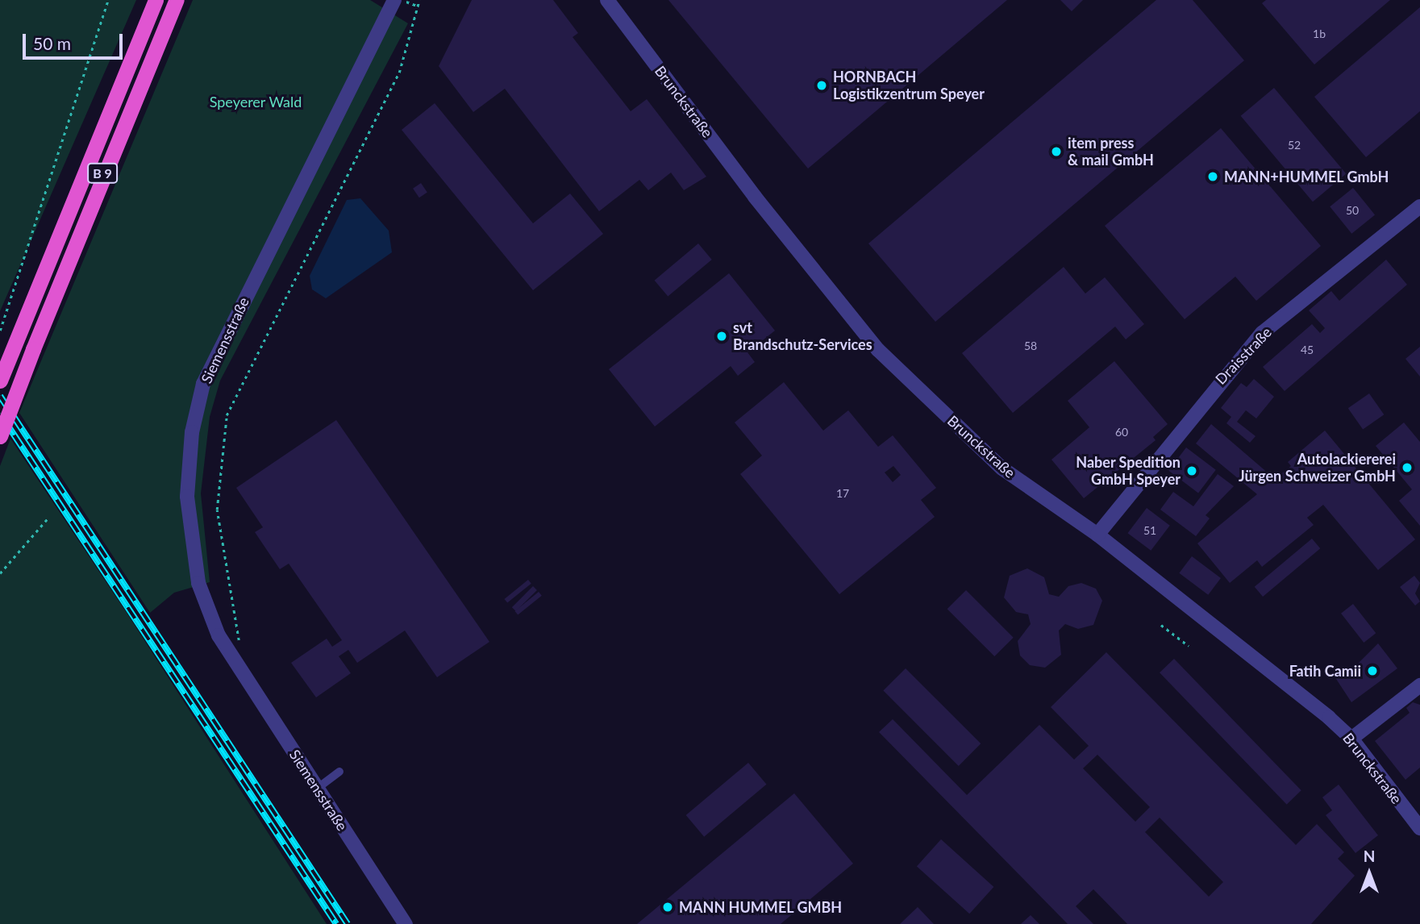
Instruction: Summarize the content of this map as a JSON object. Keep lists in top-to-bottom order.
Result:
{
  "streets": {
    "highway": ["B 9"],
    "street": ["Brunckstraße", "Siemensstraße", "Draisstraße"]
  },
  "crossings": [
    ["Brunckstraße", "Draisstraße"]
  ],
  "parks": ["Speyerer Wald"],
  "places": [
    "HORNBACH Logistikzentrum Speyer",
    "item press & mail GmbH",
    "MANN+HUMMEL GmbH",
    "svt Brandschutz-Services",
    "Autolackiererei Jürgen Schweizer GmbH",
    "Naber Spedition GmbH Speyer",
    "Fatih Camii",
    "MANN HUMMEL GMBH"
  ],
  "house_numbers": [
    "1b",
    "52",
    "50",
    "58",
    "45",
    "60",
    "17",
    "51"
  ],
  "scale_bar": "50 m",
  "north": "top"
}
